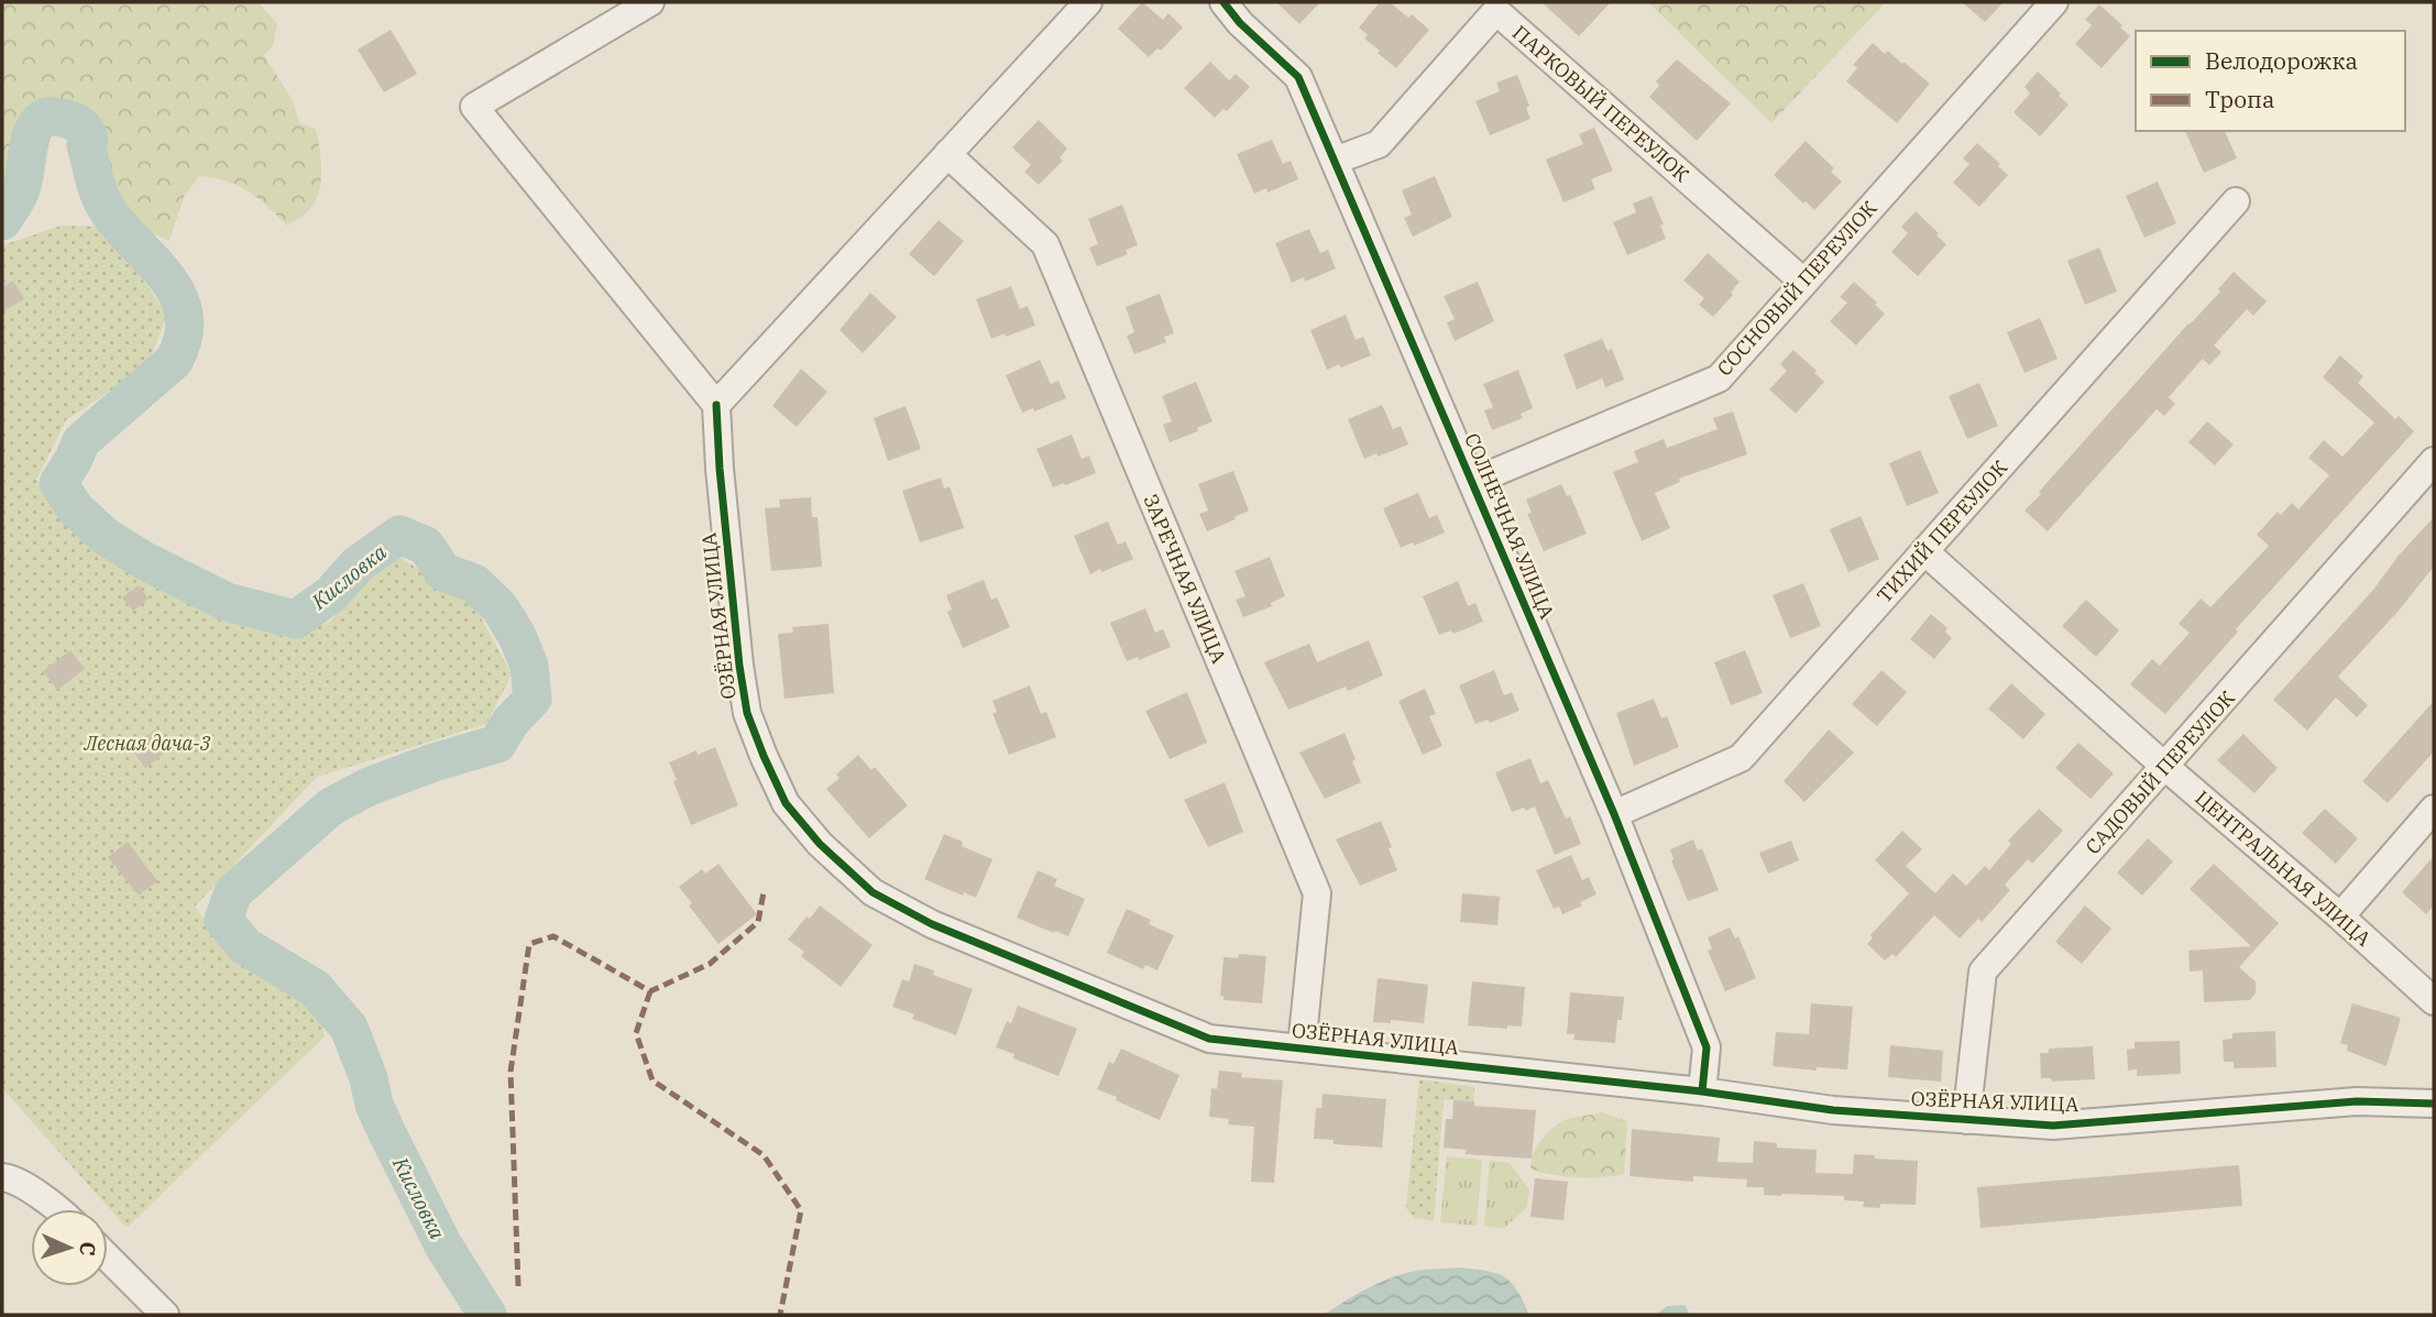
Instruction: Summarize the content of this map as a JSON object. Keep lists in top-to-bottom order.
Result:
{
  "streets": {
    "street": [
      "ПАРКОВЫЙ ПЕРЕУЛОК",
      "СОСНОВЫЙ ПЕРЕУЛОК",
      "СОЛНЕЧНАЯ УЛИЦА",
      "ТИХИЙ ПЕРЕУЛОК",
      "ЗАРЕЧНАЯ УЛИЦА",
      "ОЗЁРНАЯ УЛИЦА",
      "САДОВЫЙ ПЕРЕУЛОК",
      "ЦЕНТРАЛЬНАЯ УЛИЦА"
    ]
  },
  "crossings": [
    ["ПАРКОВЫЙ ПЕРЕУЛОК", "СОСНОВЫЙ ПЕРЕУЛОК"],
    ["ПАРКОВЫЙ ПЕРЕУЛОК", "СОЛНЕЧНАЯ УЛИЦА"],
    ["СОСНОВЫЙ ПЕРЕУЛОК", "СОЛНЕЧНАЯ УЛИЦА"],
    ["СОЛНЕЧНАЯ УЛИЦА", "ТИХИЙ ПЕРЕУЛОК"],
    ["СОЛНЕЧНАЯ УЛИЦА", "ОЗЁРНАЯ УЛИЦА"],
    ["ТИХИЙ ПЕРЕУЛОК", "ЦЕНТРАЛЬНАЯ УЛИЦА"],
    ["ЗАРЕЧНАЯ УЛИЦА", "ОЗЁРНАЯ УЛИЦА"],
    ["ОЗЁРНАЯ УЛИЦА", "САДОВЫЙ ПЕРЕУЛОК"],
    ["САДОВЫЙ ПЕРЕУЛОК", "ЦЕНТРАЛЬНАЯ УЛИЦА"]
  ],
  "water": ["Кисловка"],
  "parks": ["Лесная дача-3"],
  "legend": ["Велодорожка", "Тропа"],
  "north": "right"
}
